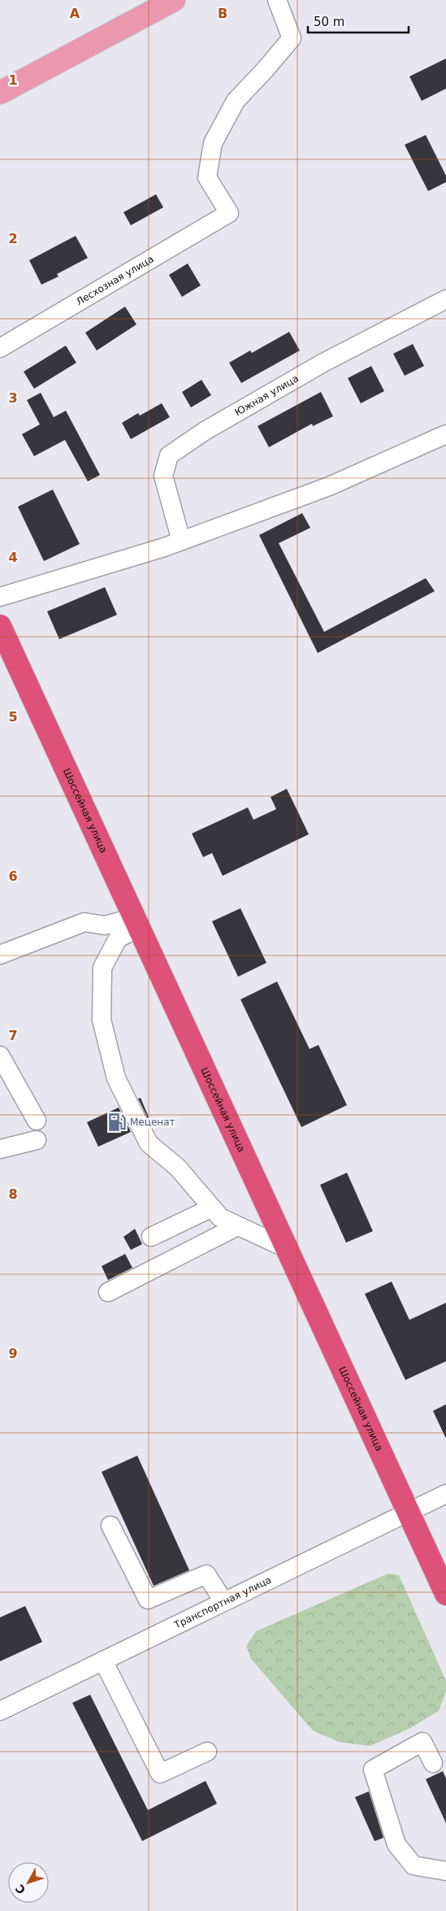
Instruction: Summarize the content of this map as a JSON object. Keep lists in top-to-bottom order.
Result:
{
  "streets": {
    "highway": ["Шоссейная улица"],
    "street": ["Лесхозная улица", "Южная улица", "Транспортная улица"]
  },
  "crossings": [
    ["Шоссейная улица", "Транспортная улица"]
  ],
  "places": {
    "fuel station": ["Меценат"]
  },
  "scale_bar": "50 m",
  "north": "bottom left",
  "grid": {
    "columns": ["A", "B"],
    "rows": [
      "1",
      "2",
      "3",
      "4",
      "5",
      "6",
      "7",
      "8",
      "9"
    ]
  }
}
